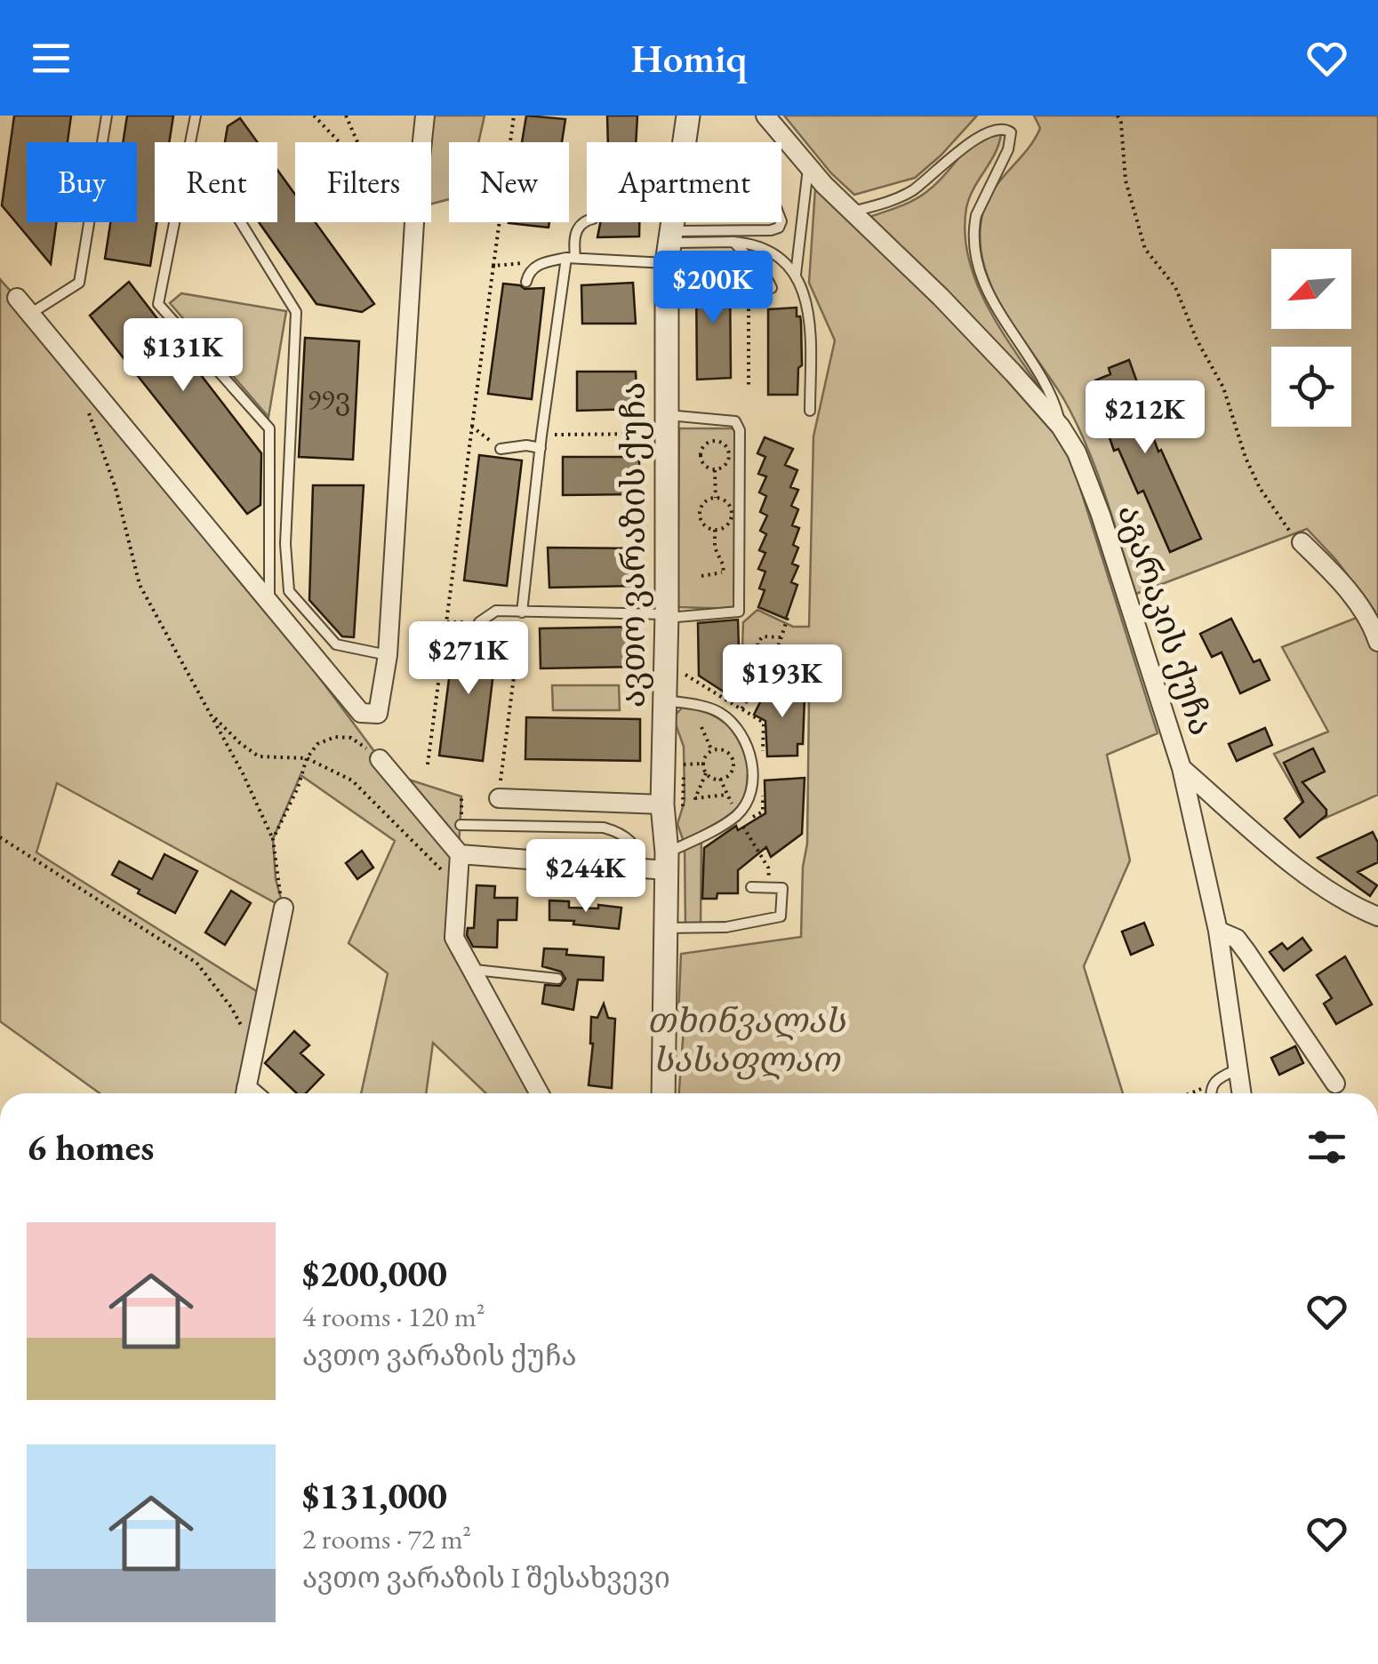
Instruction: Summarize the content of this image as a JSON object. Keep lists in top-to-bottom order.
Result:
{
  "streets": {
    "street": ["ავთო ვარაზის ქუჩა", "აგარაკის ქუჩა"]
  },
  "parks": ["თხინვალას სასაფლაო"],
  "house_numbers": ["99ვ"],
  "north": "bottom left",
  "page": {
    "header": "Homiq",
    "chip": [
      "Buy",
      "Rent",
      "Filters",
      "New",
      "Apartment"
    ],
    "price": [
      "$200K",
      "$131K",
      "$212K",
      "$271K",
      "$193K",
      "$244K"
    ],
    "heading": "6 homes",
    "list": [
      {
        "name": "$200,000",
        "note": "4 rooms · 120 m² · ავთო ვარაზის ქუჩა"
      },
      {
        "name": "$131,000",
        "note": "2 rooms · 72 m² · ავთო ვარაზის I შესახვევი"
      }
    ]
  }
}
